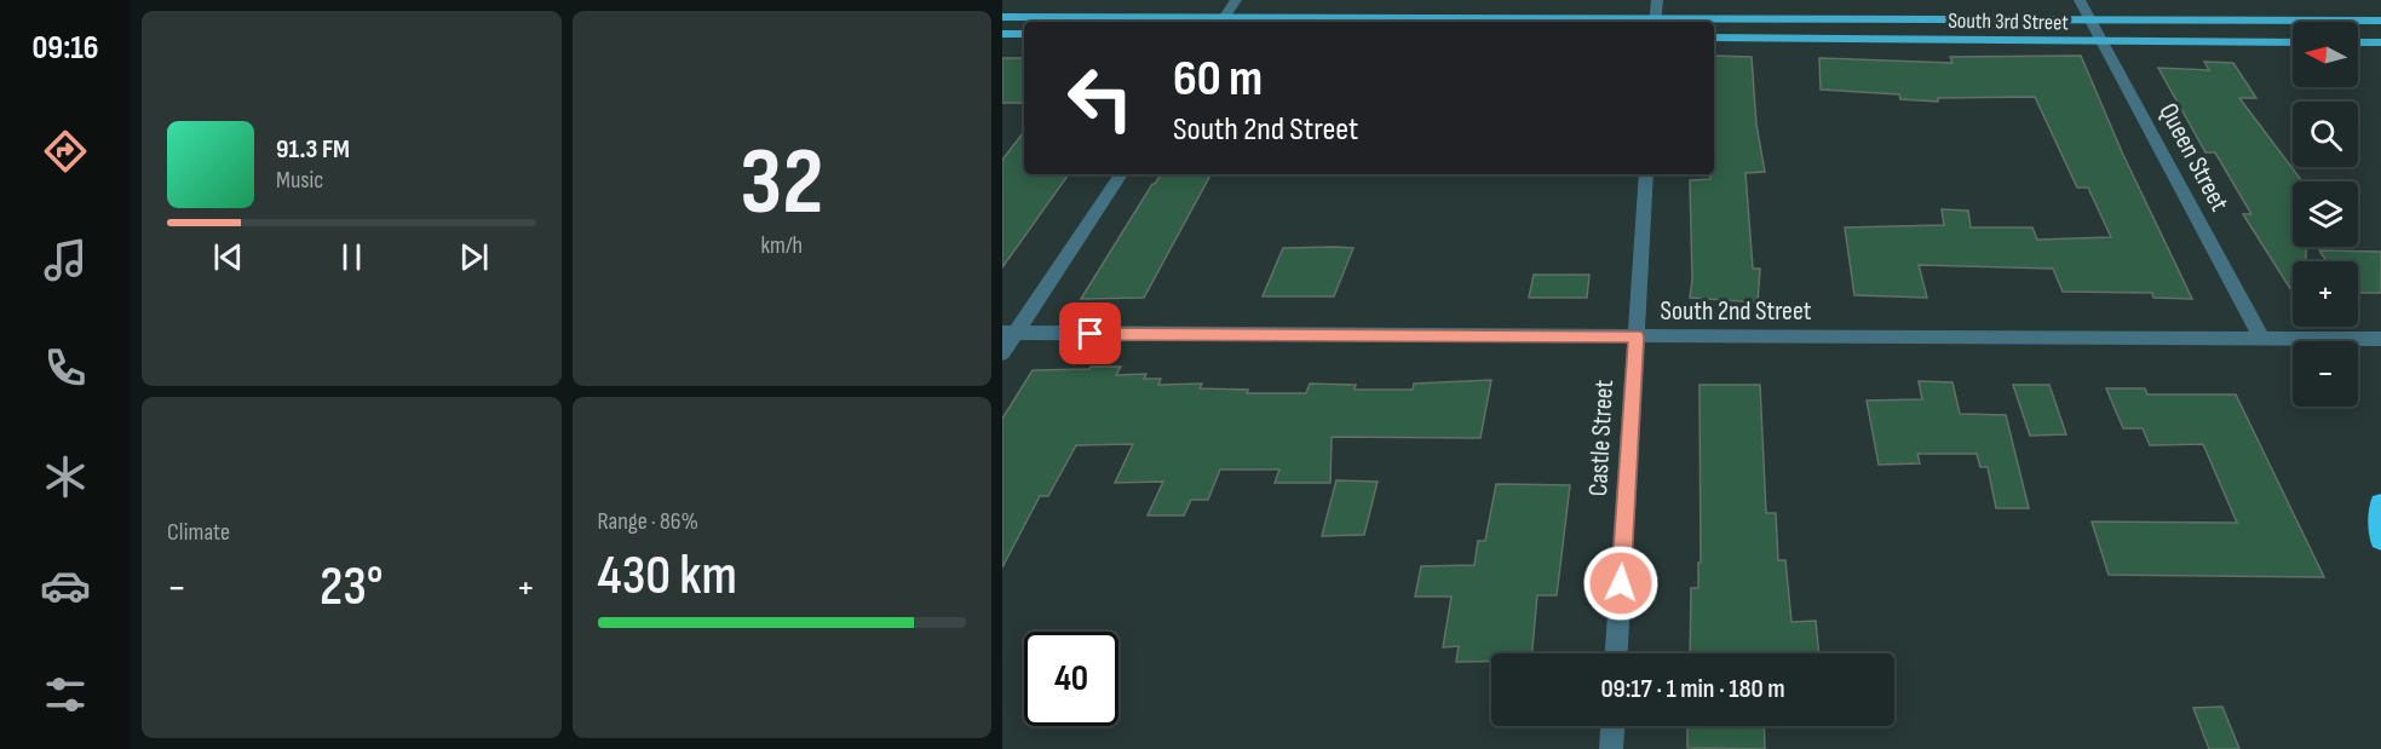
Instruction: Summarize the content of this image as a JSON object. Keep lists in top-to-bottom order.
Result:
{
  "streets": {
    "main road": ["South 3rd Street"],
    "street": ["Queen Street", "South 2nd Street", "Castle Street"]
  },
  "crossings": [
    ["South 3rd Street", "Queen Street"],
    ["Queen Street", "South 2nd Street"],
    ["South 2nd Street", "Castle Street"]
  ],
  "north": "left",
  "page": {
    "tabs": "09:16",
    "tile": [
      ["32", "km/h"],
      "Climate",
      ["Range · 86%", "430 km"]
    ],
    "map_buttons": ["+", "−"],
    "turn": ["60 m", "South 2nd Street"],
    "song": ["91.3 FM", "Music"],
    "heat": ["−", "23°", "+"],
    "limit": "40",
    "trip": "09:17 · 1 min · 180 m"
  }
}
